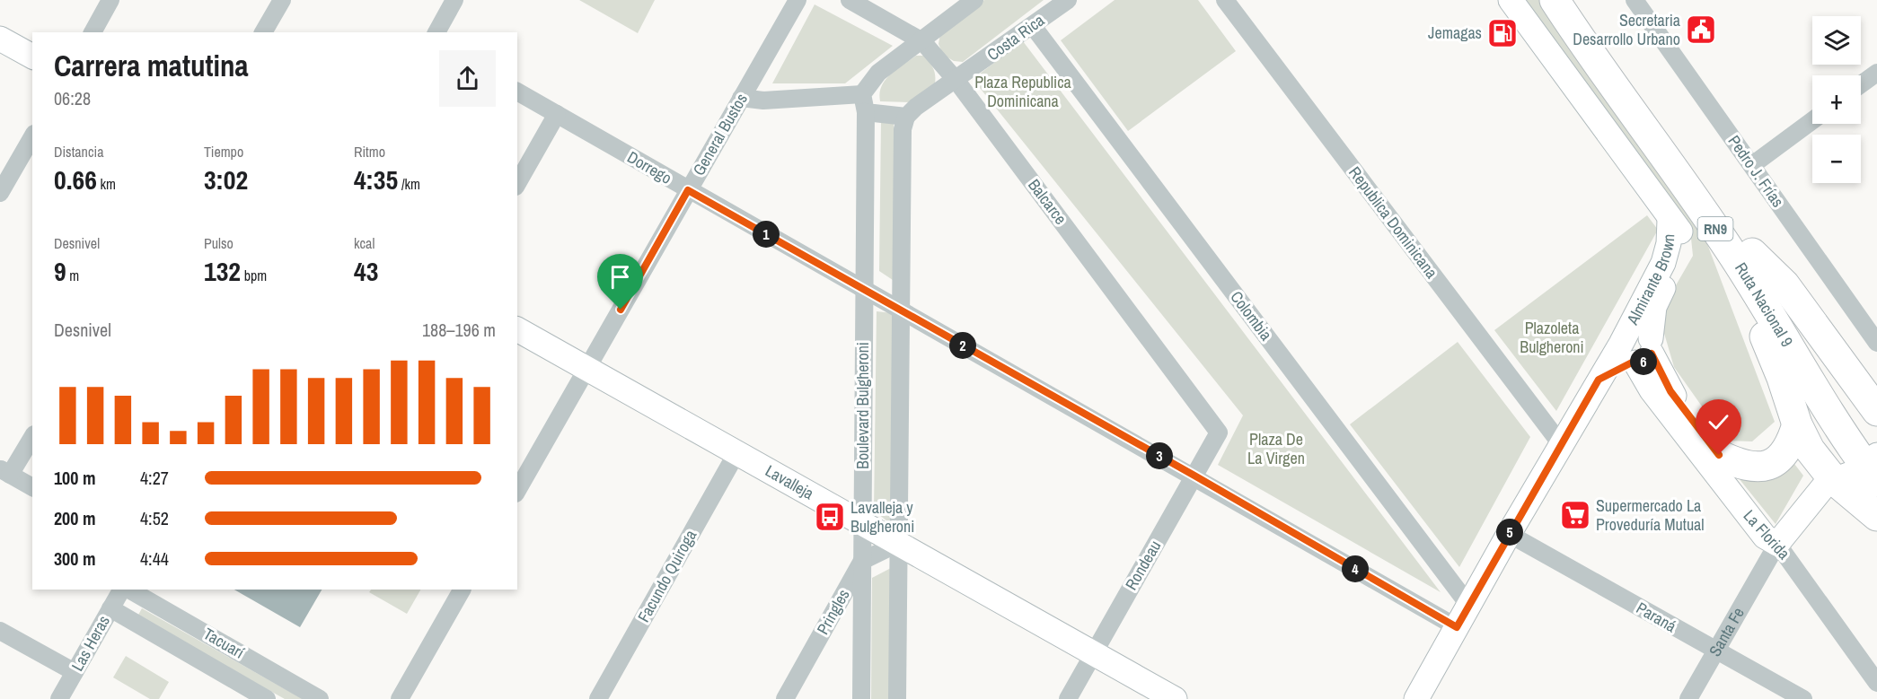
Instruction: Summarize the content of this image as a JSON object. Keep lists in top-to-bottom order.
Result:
{
  "streets": {
    "highway": ["RN9", "Ruta Nacional 9"],
    "street": [
      "Costa Rica",
      "General Bustos",
      "Dorrego",
      "Pedro J. Frías",
      "Balcarce",
      "Republica Dominicana",
      "Almirante Brown",
      "Colombia",
      "Boulevard Bulgheroni",
      "Lavalleja",
      "La Florida",
      "Rondeau",
      "Facundo Quiroga",
      "Pringles",
      "Paraná",
      "Santa Fe",
      "Las Heras",
      "Tacuarí"
    ]
  },
  "crossings": [
    ["Costa Rica", "Balcarce"],
    ["Costa Rica", "Colombia"],
    ["General Bustos", "Dorrego"],
    ["General Bustos", "Lavalleja"],
    ["Dorrego", "Boulevard Bulgheroni"],
    ["Dorrego", "Rondeau"],
    ["Balcarce", "Rondeau"],
    ["RN9", "Ruta Nacional 9"],
    ["Almirante Brown", "La Florida"],
    ["Boulevard Bulgheroni", "Lavalleja"],
    ["Boulevard Bulgheroni", "Pringles"],
    ["Lavalleja", "Rondeau"],
    ["Lavalleja", "Facundo Quiroga"],
    ["La Florida", "Santa Fe"],
    ["Paraná", "Santa Fe"],
    ["Las Heras", "Tacuarí"]
  ],
  "parks": ["Plaza Republica Dominicana", "Plazoleta Bulgheroni", "Plaza De La Virgen"],
  "places": {
    "public building": ["Secretaria Desarrollo Urbano"],
    "fuel station": ["Jemagas"],
    "supermarket": ["Supermercado La Proveduría Mutual"],
    "bus stop": ["Lavalleja y Bulgheroni"]
  },
  "page": {
    "map_buttons": ["+", "−"],
    "heading": ["Carrera matutina", "06:28"],
    "stats": [
      ["Distancia", "0.66 km"],
      ["Tiempo", "3:02"],
      ["Ritmo", "4:35 /km"],
      ["Desnivel", "9 m"],
      ["Pulso", "132 bpm"],
      ["kcal", "43"]
    ],
    "pins": [
      "1",
      "2",
      "6",
      "3",
      "5",
      "4"
    ],
    "chart": ["Desnivel", "188–196 m"],
    "list": [
      {
        "name": "100 m",
        "note": "4:27"
      },
      {
        "name": "200 m",
        "note": "4:52"
      },
      {
        "name": "300 m",
        "note": "4:44"
      }
    ]
  }
}
